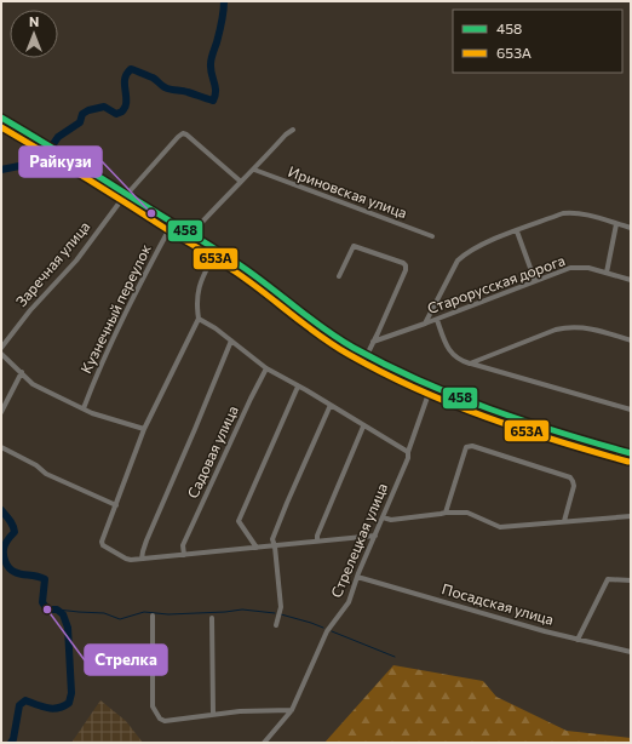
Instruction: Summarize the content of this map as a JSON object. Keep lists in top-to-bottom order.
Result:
{
  "streets": {
    "street": [
      "Ириновская улица",
      "Заречная улица",
      "Старорусская дорога",
      "Кузнечный переулок",
      "Садовая улица",
      "Стрелецкая улица",
      "Посадская улица"
    ]
  },
  "crossings": [
    ["Стрелецкая улица", "Посадская улица"]
  ],
  "places": ["Райкузи", "Стрелка"],
  "lines": ["transit line 458", "transit line 653А"],
  "legend": ["458", "653А"],
  "north": "top"
}
